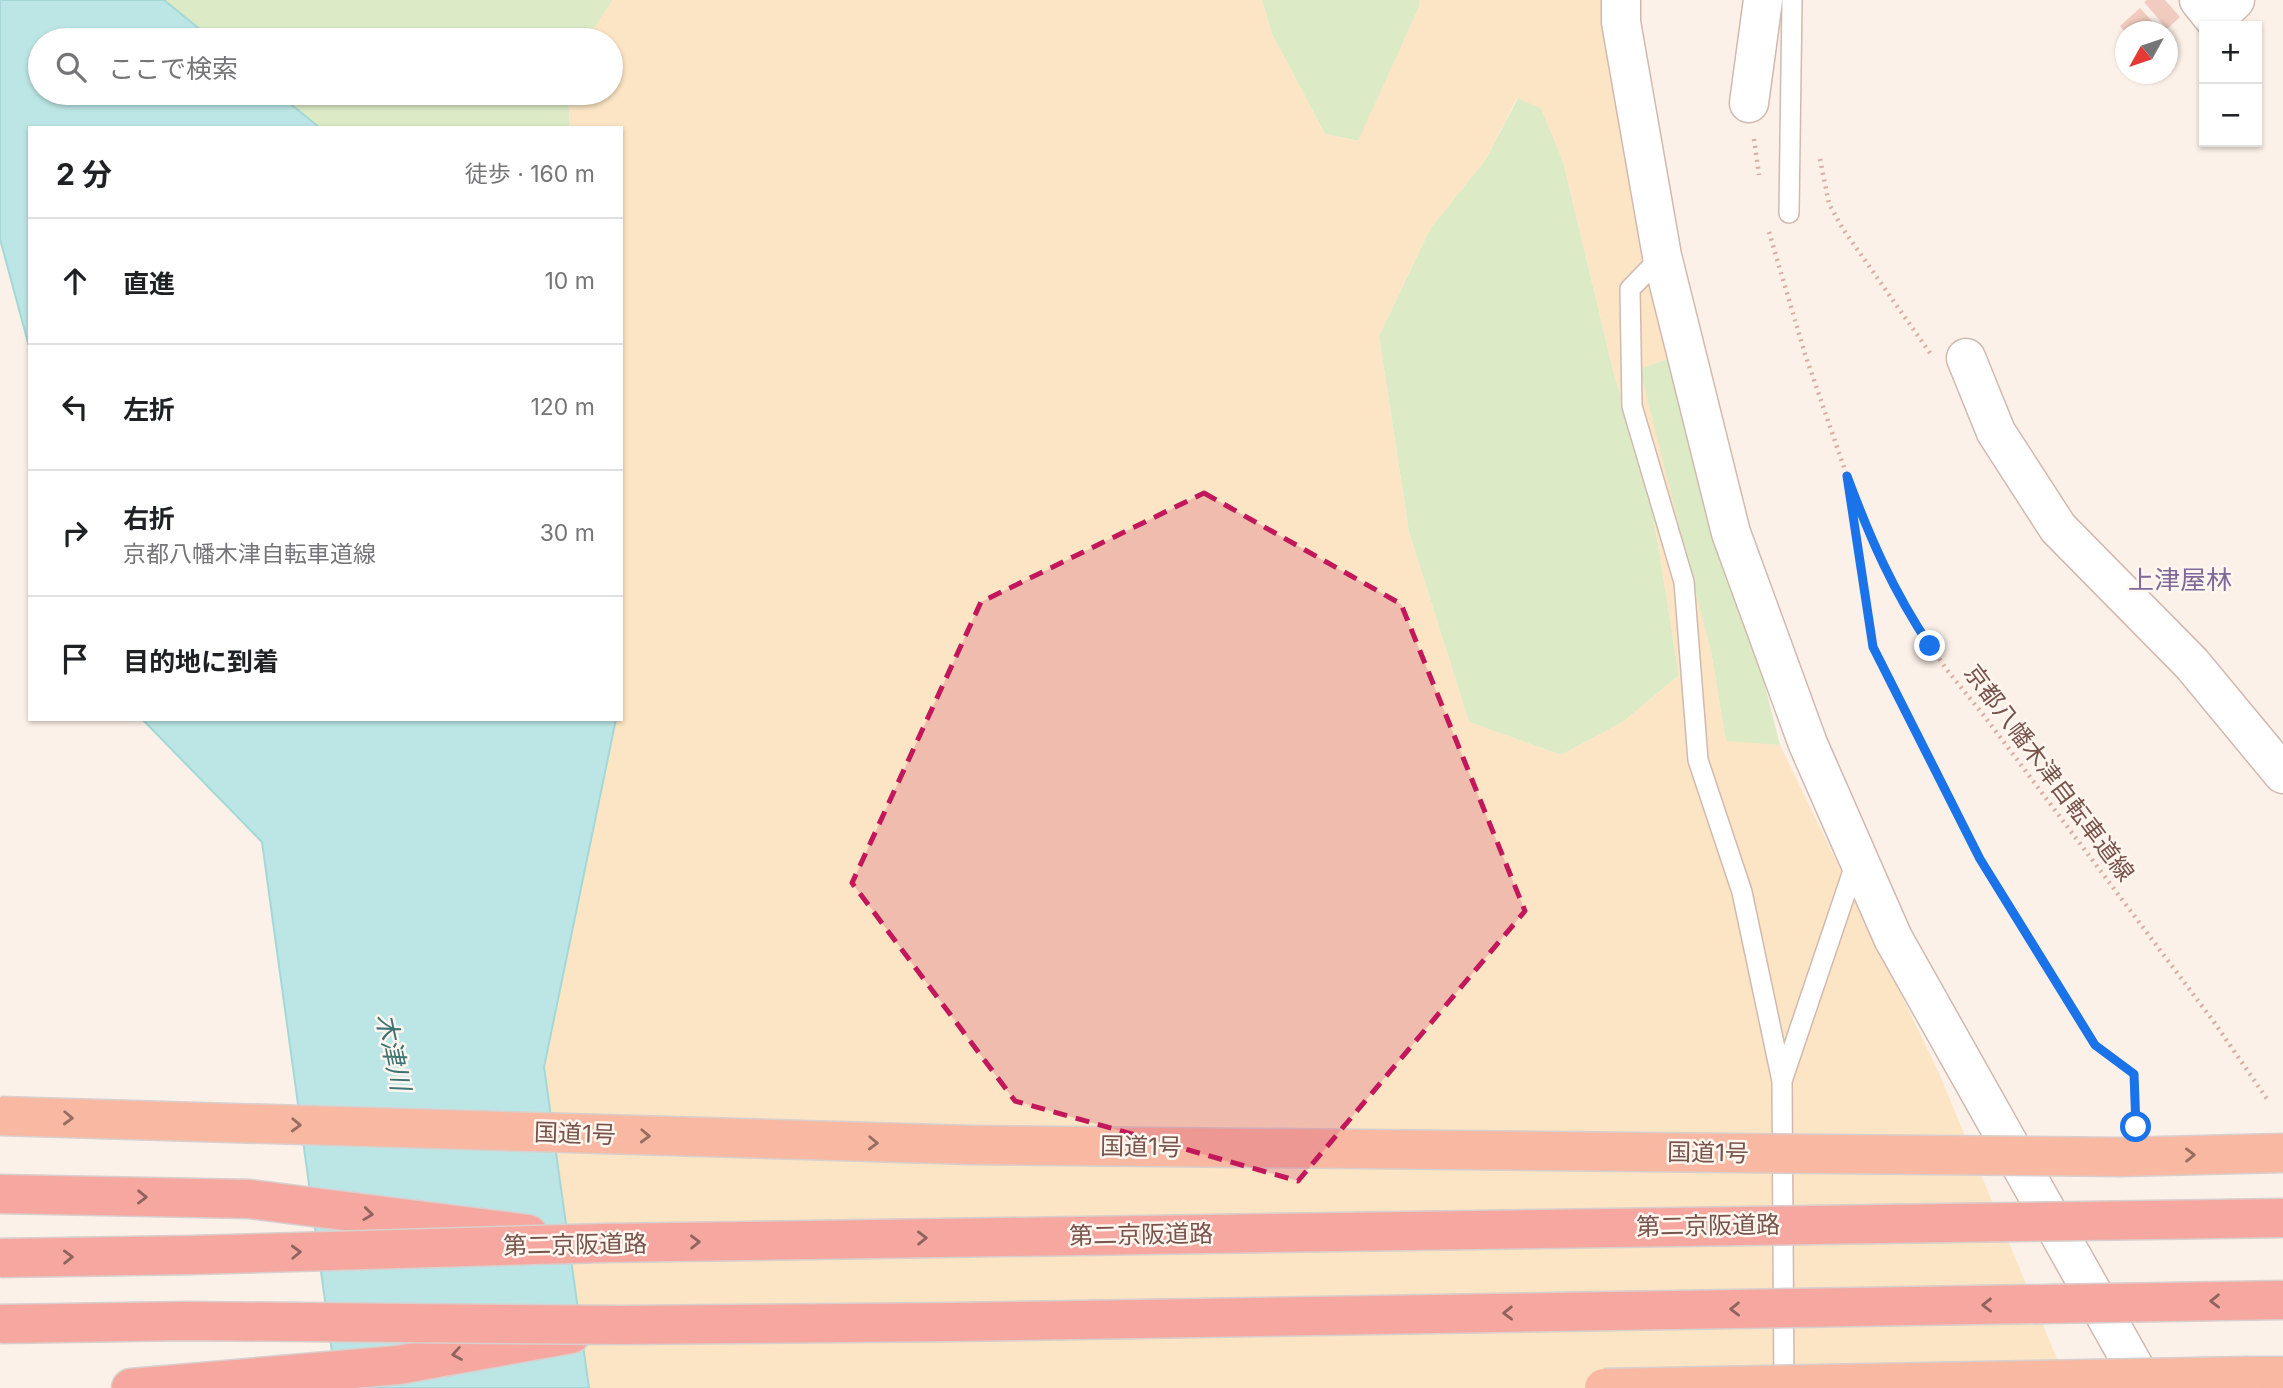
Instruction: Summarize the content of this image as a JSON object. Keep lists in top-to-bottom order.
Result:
{
  "streets": {
    "highway": ["国道1号", "第二京阪道路"],
    "path": ["京都八幡木津自転車道線"]
  },
  "districts": ["上津屋林"],
  "water": ["木津川"],
  "north": "bottom left",
  "page": {
    "map_buttons": ["+", "−"],
    "search": "ここで検索",
    "heading": ["2 分", "徒歩 · 160 m"],
    "list": [
      ["直進", "10 m"],
      ["左折", "120 m"],
      ["右折", "京都八幡木津自転車道線", "30 m"],
      "目的地に到着"
    ]
  }
}
